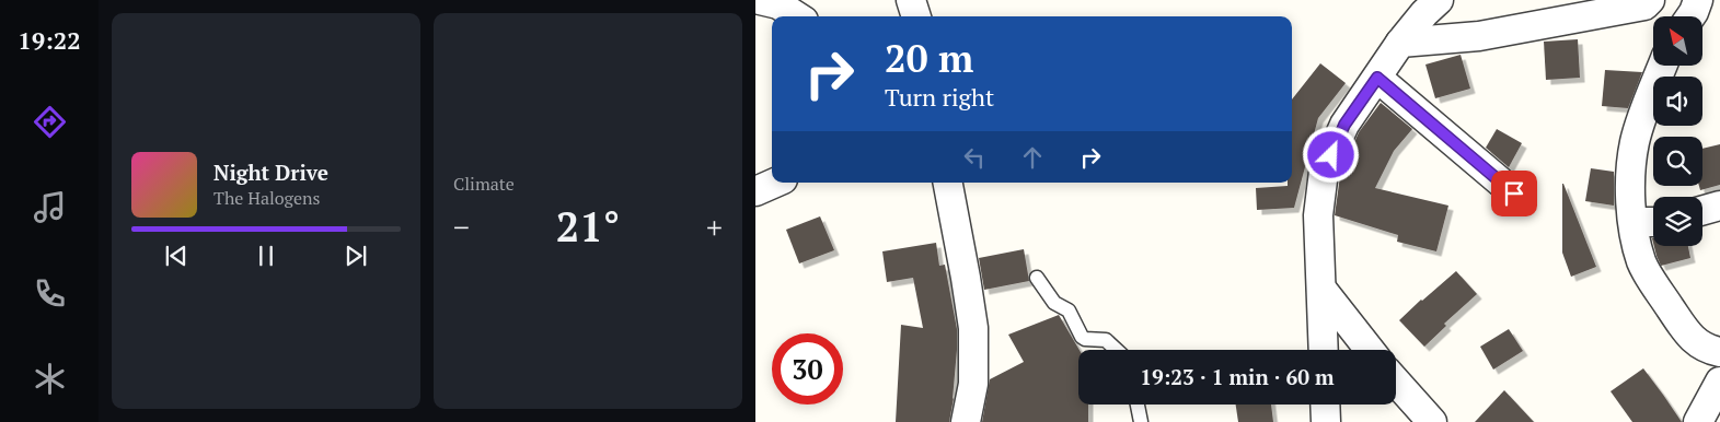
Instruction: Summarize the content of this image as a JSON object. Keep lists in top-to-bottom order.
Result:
{
  "north": "top left",
  "page": {
    "tabs": "19:22",
    "tile": "Climate",
    "turn": ["20 m", "Turn right"],
    "song": ["Night Drive", "The Halogens"],
    "heat": ["−", "21°", "+"],
    "limit": "30",
    "trip": "19:23 · 1 min · 60 m"
  }
}
